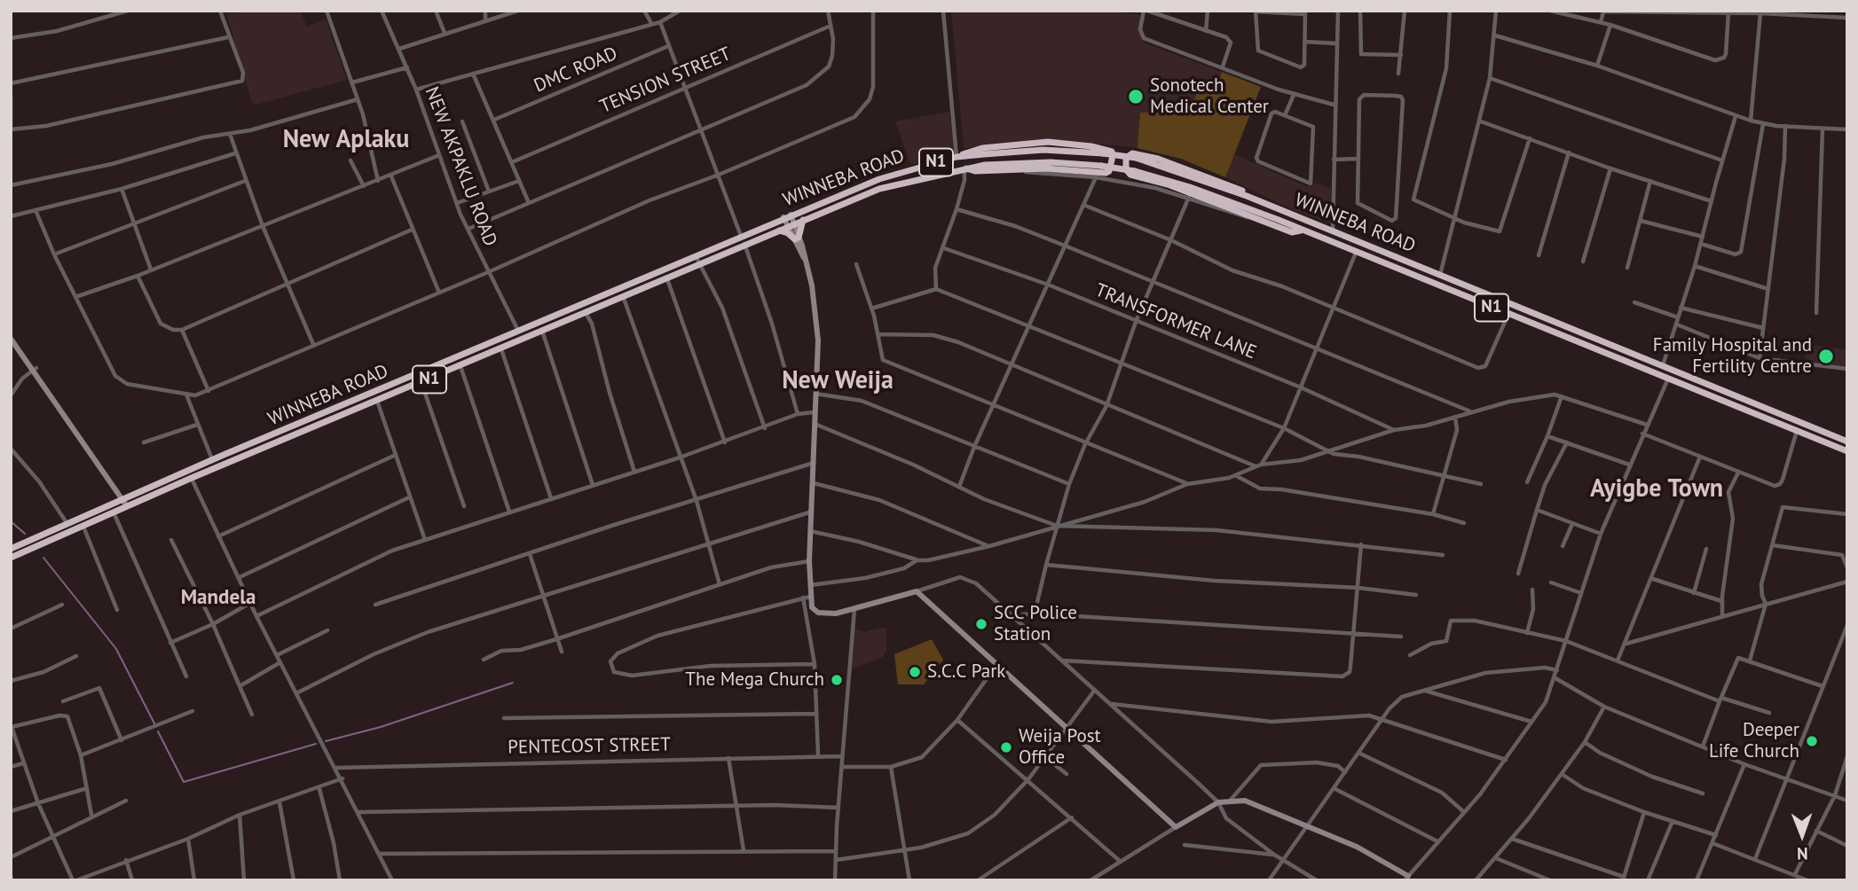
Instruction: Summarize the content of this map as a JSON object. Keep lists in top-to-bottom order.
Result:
{
  "streets": {
    "highway": ["N1", "WINNEBA ROAD"],
    "street": [
      "DMC ROAD",
      "TENSION STREET",
      "NEW AKPAKLU ROAD",
      "TRANSFORMER LANE",
      "PENTECOST STREET"
    ]
  },
  "crossings": [
    ["NEW AKPAKLU ROAD", "WINNEBA ROAD"]
  ],
  "districts": [
    "New Aplaku",
    "New Weija",
    "Ayigbe Town",
    "Mandela"
  ],
  "places": [
    "Sonotech Medical Center",
    "Family Hospital and Fertility Centre",
    "SCC Police Station",
    "S.C.C Park",
    "The Mega Church",
    "Deeper Life Church",
    "Weija Post Office"
  ],
  "north": "bottom"
}
